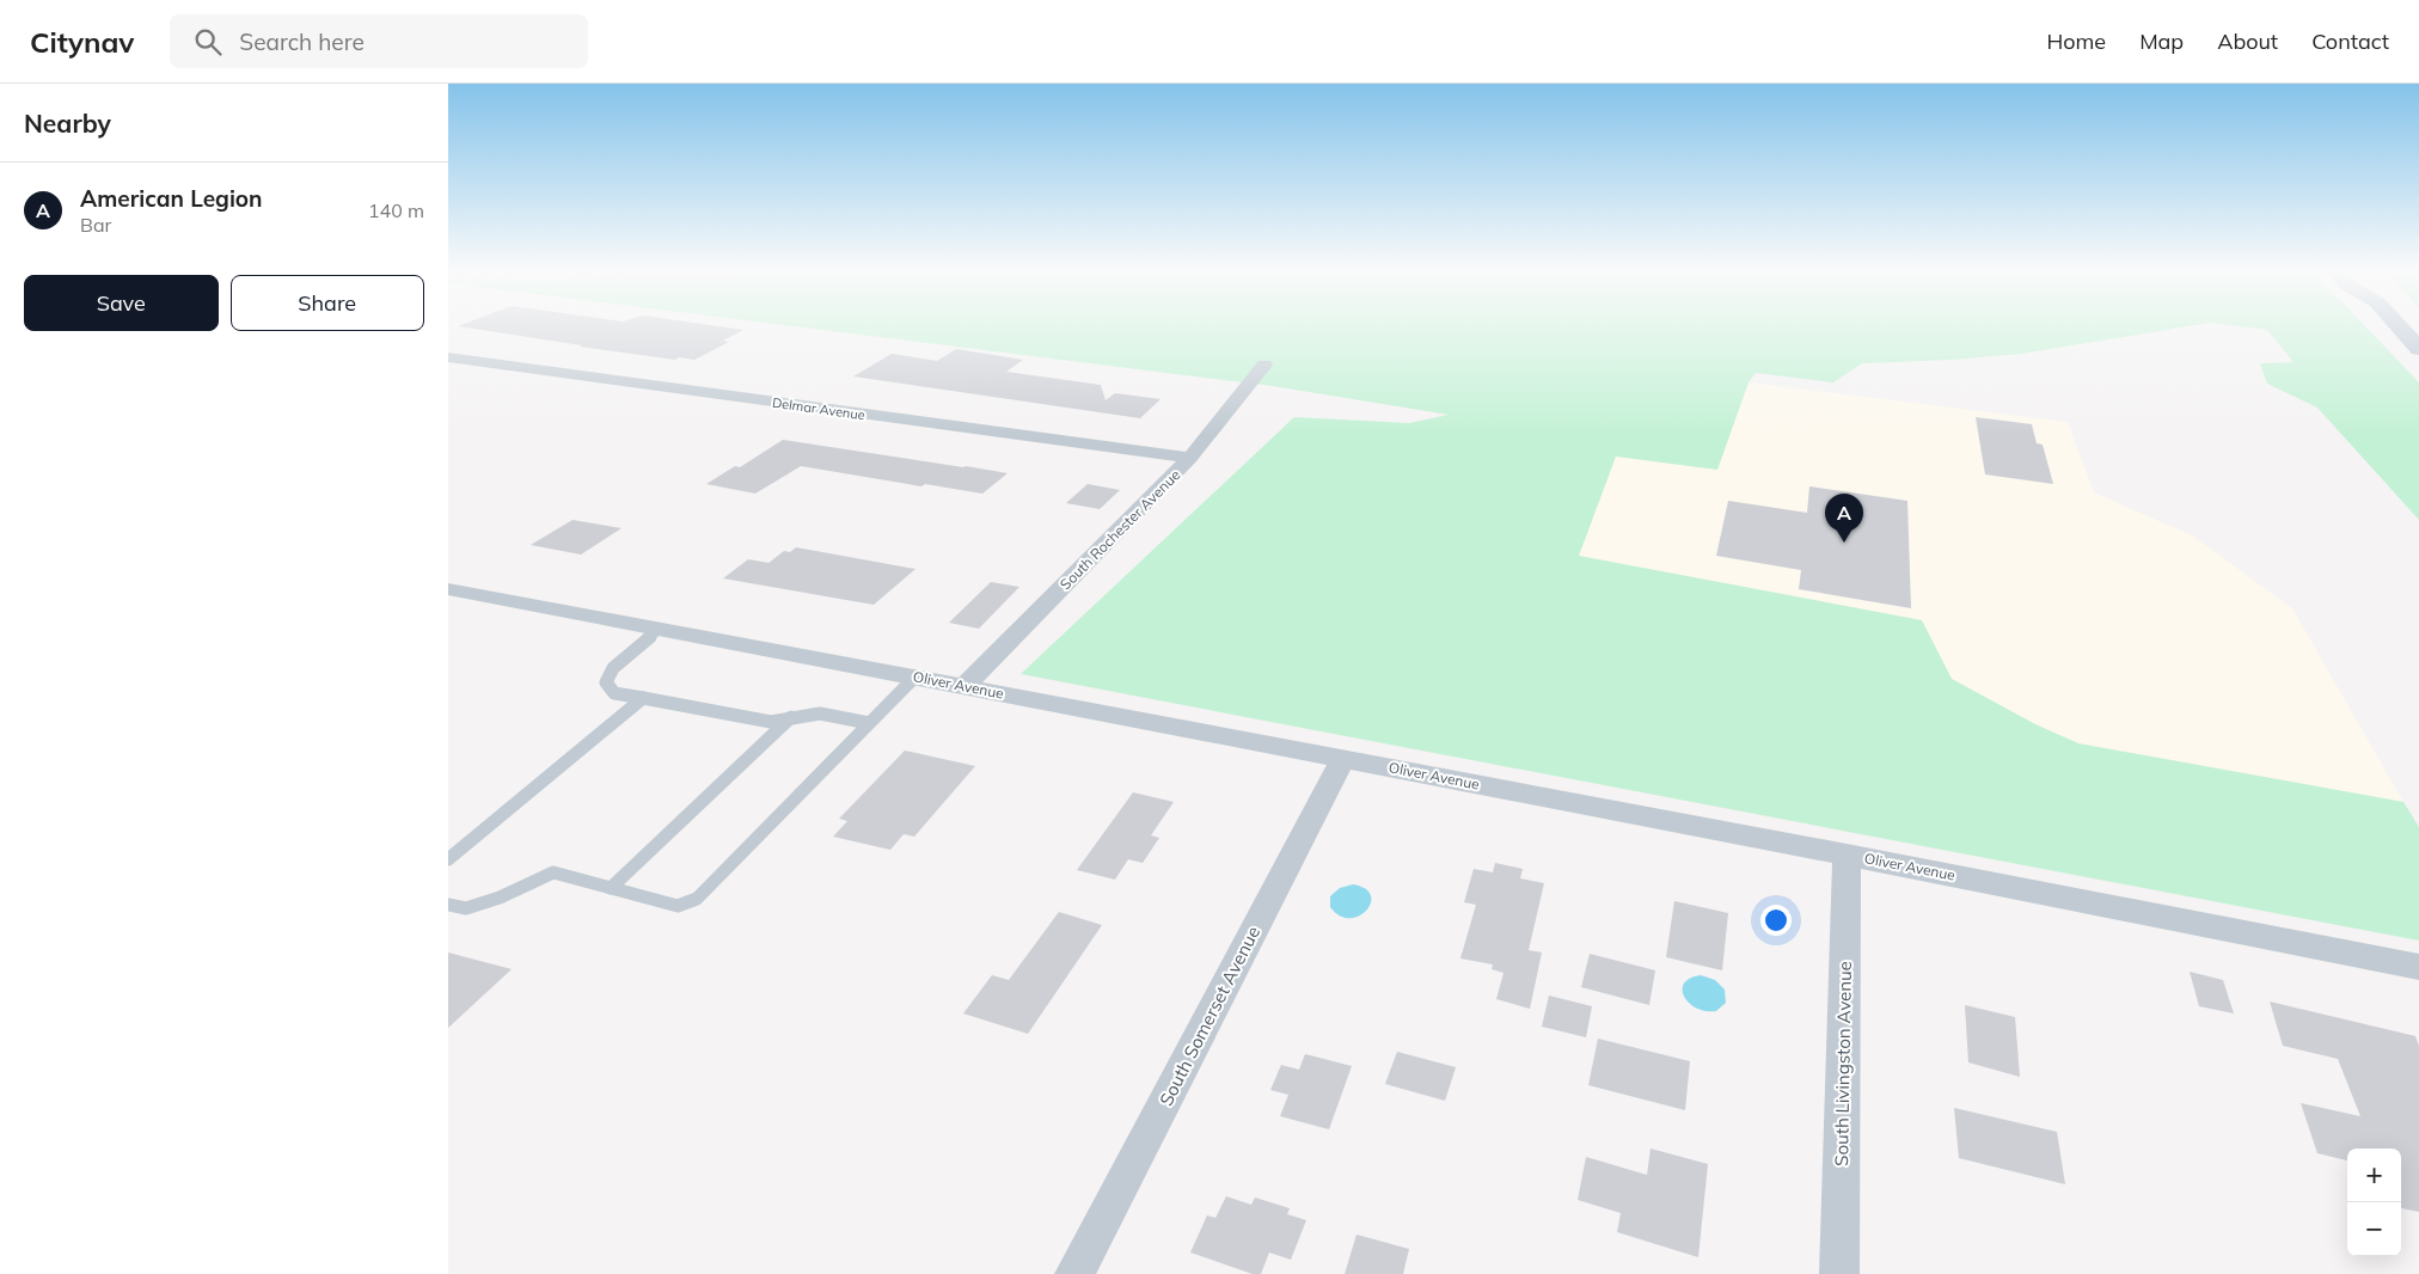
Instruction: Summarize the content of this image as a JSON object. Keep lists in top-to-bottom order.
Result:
{
  "streets": {
    "street": [
      "Delmar Avenue",
      "South Rochester Avenue",
      "Oliver Avenue",
      "South Somerset Avenue",
      "South Livingston Avenue"
    ]
  },
  "crossings": [
    ["Delmar Avenue", "South Rochester Avenue"],
    ["South Rochester Avenue", "Oliver Avenue"],
    ["Oliver Avenue", "South Somerset Avenue"],
    ["Oliver Avenue", "South Livingston Avenue"]
  ],
  "page": {
    "header": "Citynav",
    "search": "Search here",
    "nav": [
      "Home",
      "Map",
      "About",
      "Contact"
    ],
    "heading": "Nearby",
    "list": [
      {
        "mark": "A",
        "name": "American Legion",
        "note": "Bar",
        "value": "140 m"
      }
    ],
    "buttons": ["Save", "Share"],
    "pins": "A",
    "map_buttons": ["+", "−"]
  }
}
